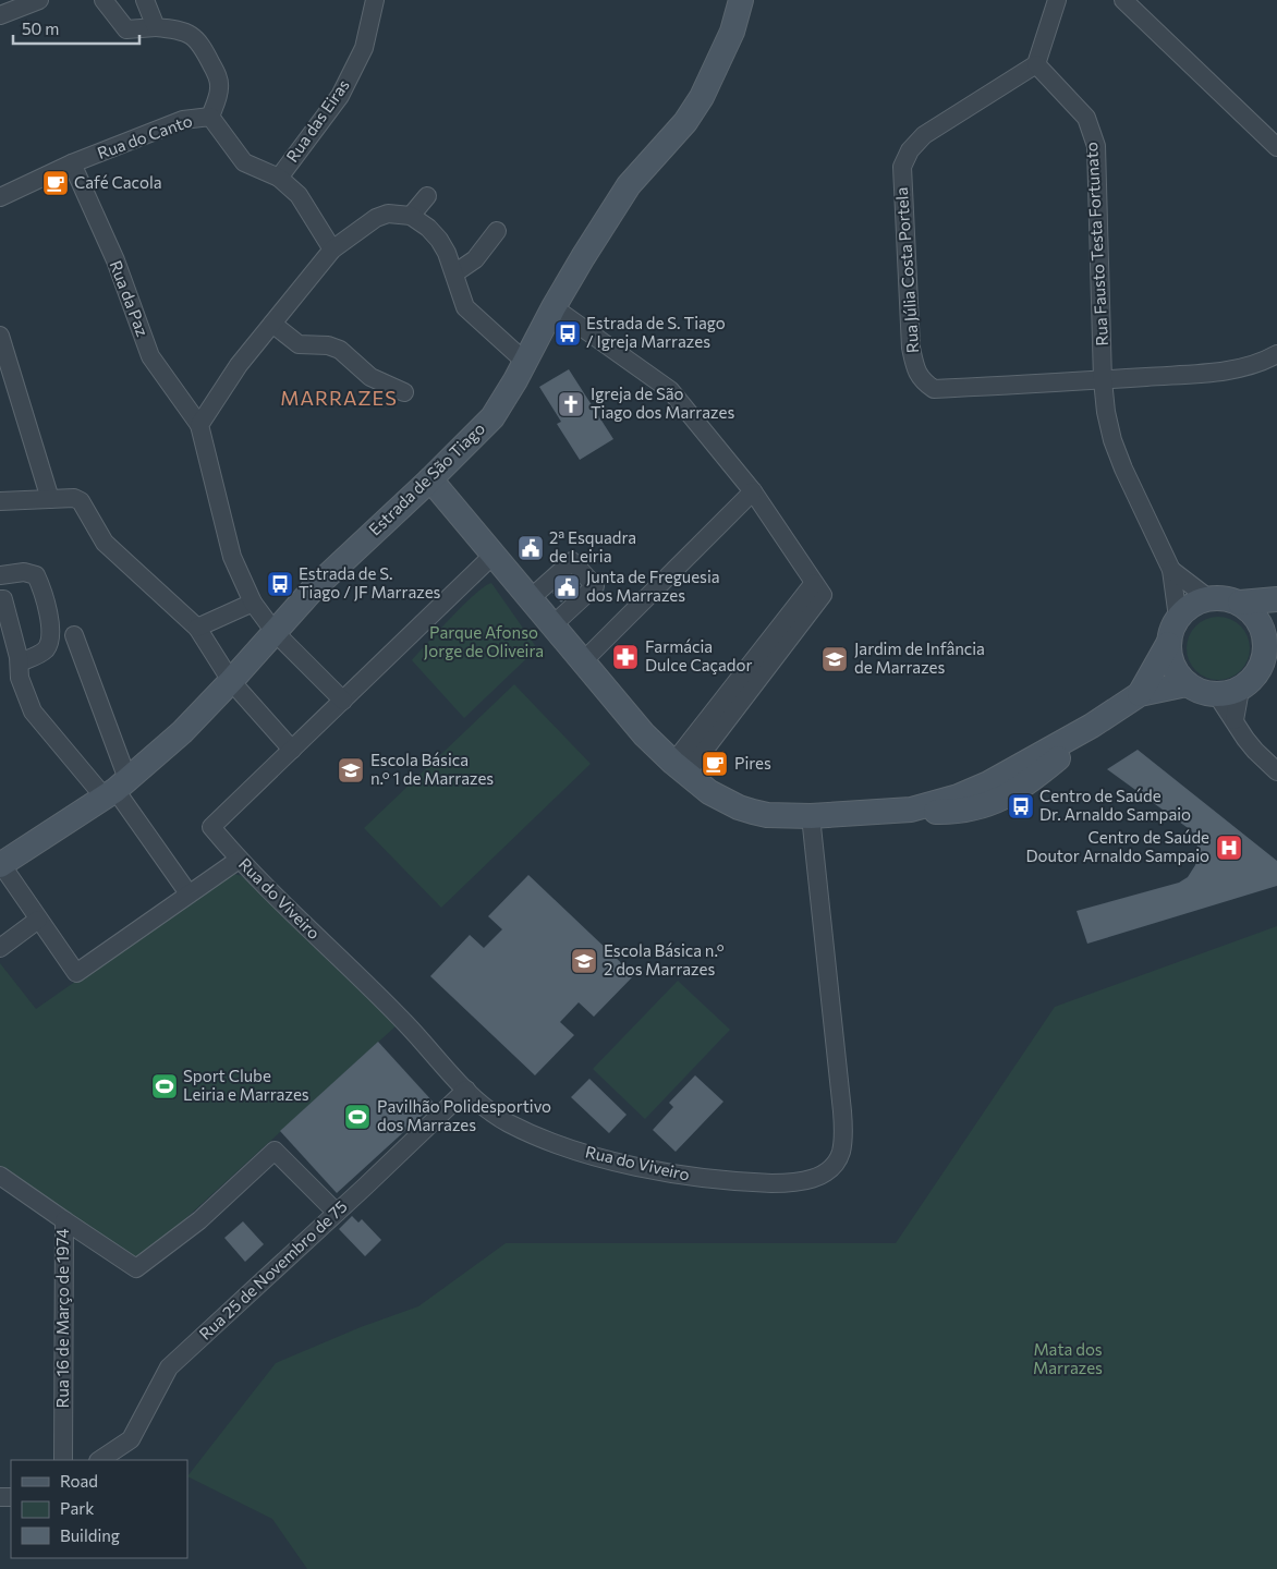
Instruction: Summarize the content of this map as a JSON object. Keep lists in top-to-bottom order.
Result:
{
  "streets": {
    "main road": ["Estrada de São Tiago"],
    "street": [
      "Rua das Eiras",
      "Rua do Canto",
      "Rua Fausto Testa Fortunato",
      "Rua Júlia Costa Portela",
      "Rua da Paz",
      "Rua do Viveiro",
      "Rua 25 de Novembro de 75",
      "Rua 16 de Março de 1974"
    ]
  },
  "crossings": [
    ["Rua das Eiras", "Rua do Canto"],
    ["Rua do Canto", "Rua da Paz"],
    ["Rua Fausto Testa Fortunato", "Rua Júlia Costa Portela"],
    ["Rua do Viveiro", "Rua 25 de Novembro de 75"]
  ],
  "districts": ["MARRAZES"],
  "parks": ["Parque Afonso Jorge de Oliveira", "Mata dos Marrazes"],
  "places": {
    "cafe": ["Café Cacola", "Pires"],
    "bus stop": ["Estrada de S. Tiago / Igreja Marrazes", "Estrada de S. Tiago / JF Marrazes", "Centro de Saúde Dr. Arnaldo Sampaio"],
    "church": ["Igreja de São Tiago dos Marrazes"],
    "public building": ["2ª Esquadra de Leiria", "Junta de Freguesia dos Marrazes"],
    "pharmacy": ["Farmácia Dulce Caçador"],
    "school or university": ["Jardim de Infância de Marrazes", "Escola Básica n.º 1 de Marrazes", "Escola Básica n.º 2 dos Marrazes"],
    "hospital": ["Centro de Saúde Doutor Arnaldo Sampaio"],
    "sports": ["Sport Clube Leiria e Marrazes", "Pavilhão Polidesportivo dos Marrazes"]
  },
  "legend": ["Road", "Park", "Building"],
  "scale_bar": "50 m"
}
